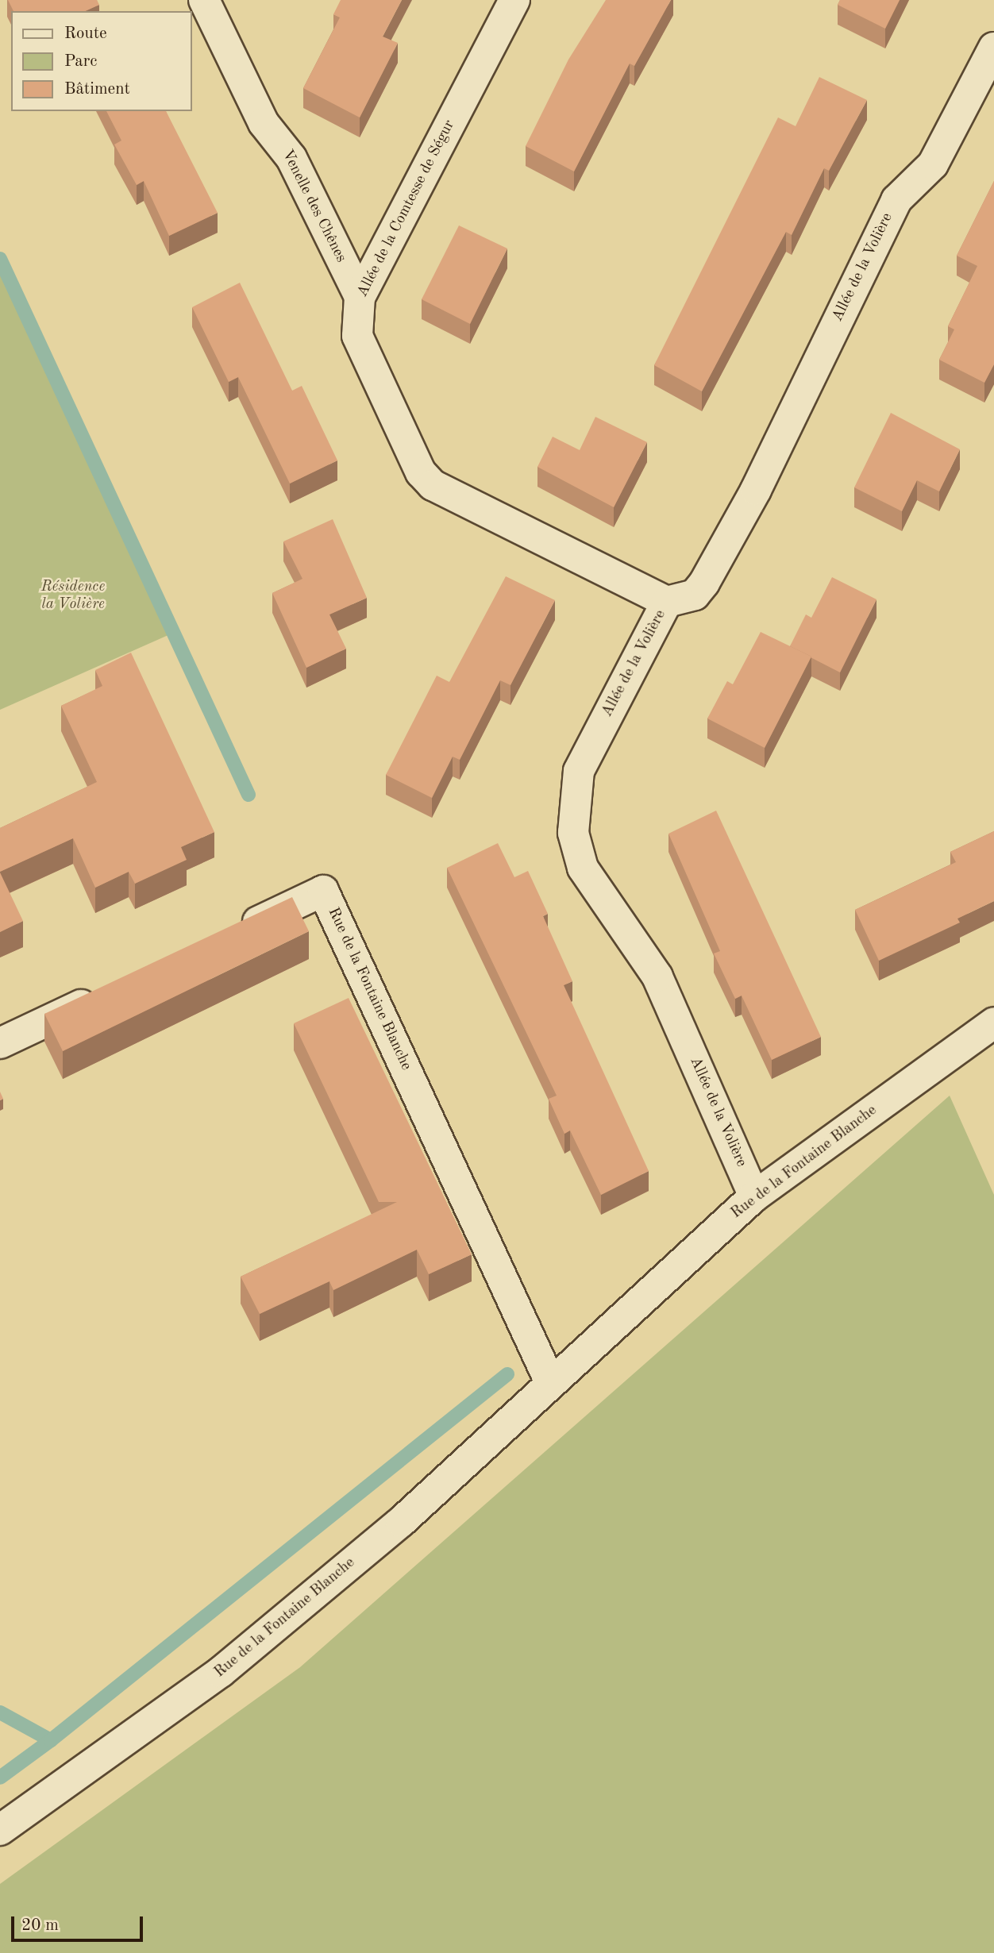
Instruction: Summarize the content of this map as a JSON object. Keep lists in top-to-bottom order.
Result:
{
  "streets": {
    "street": [
      "Venelle des Chênes",
      "Allée de la Comtesse de Ségur",
      "Allée de la Volière",
      "Rue de la Fontaine Blanche"
    ]
  },
  "crossings": [
    ["Venelle des Chênes", "Allée de la Comtesse de Ségur"],
    ["Allée de la Comtesse de Ségur", "Allée de la Volière"],
    ["Allée de la Volière", "Rue de la Fontaine Blanche"]
  ],
  "parks": ["Résidence la Volière"],
  "legend": ["Route", "Parc", "Bâtiment"],
  "scale_bar": "20 m"
}
